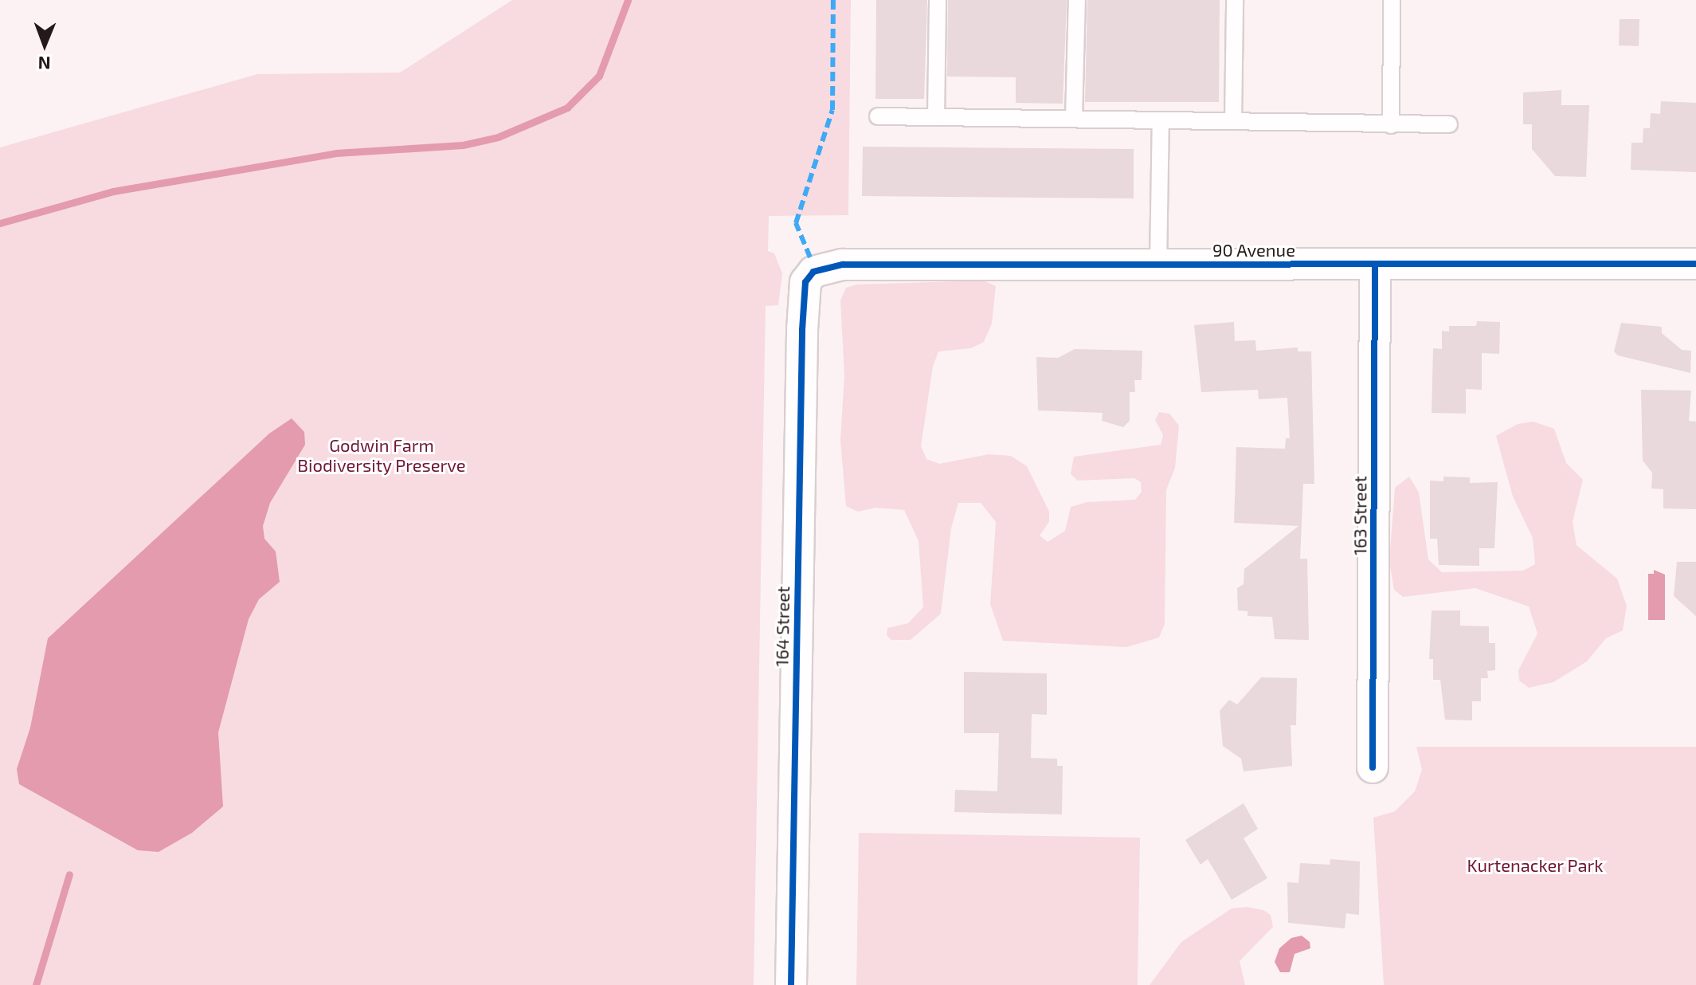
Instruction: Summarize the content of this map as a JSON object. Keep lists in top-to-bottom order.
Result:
{
  "streets": {
    "street": ["90 Avenue", "163 Street", "164 Street"]
  },
  "crossings": [
    ["90 Avenue", "163 Street"],
    ["90 Avenue", "164 Street"]
  ],
  "parks": ["Godwin Farm Biodiversity Preserve", "Kurtenacker Park"],
  "north": "bottom"
}
